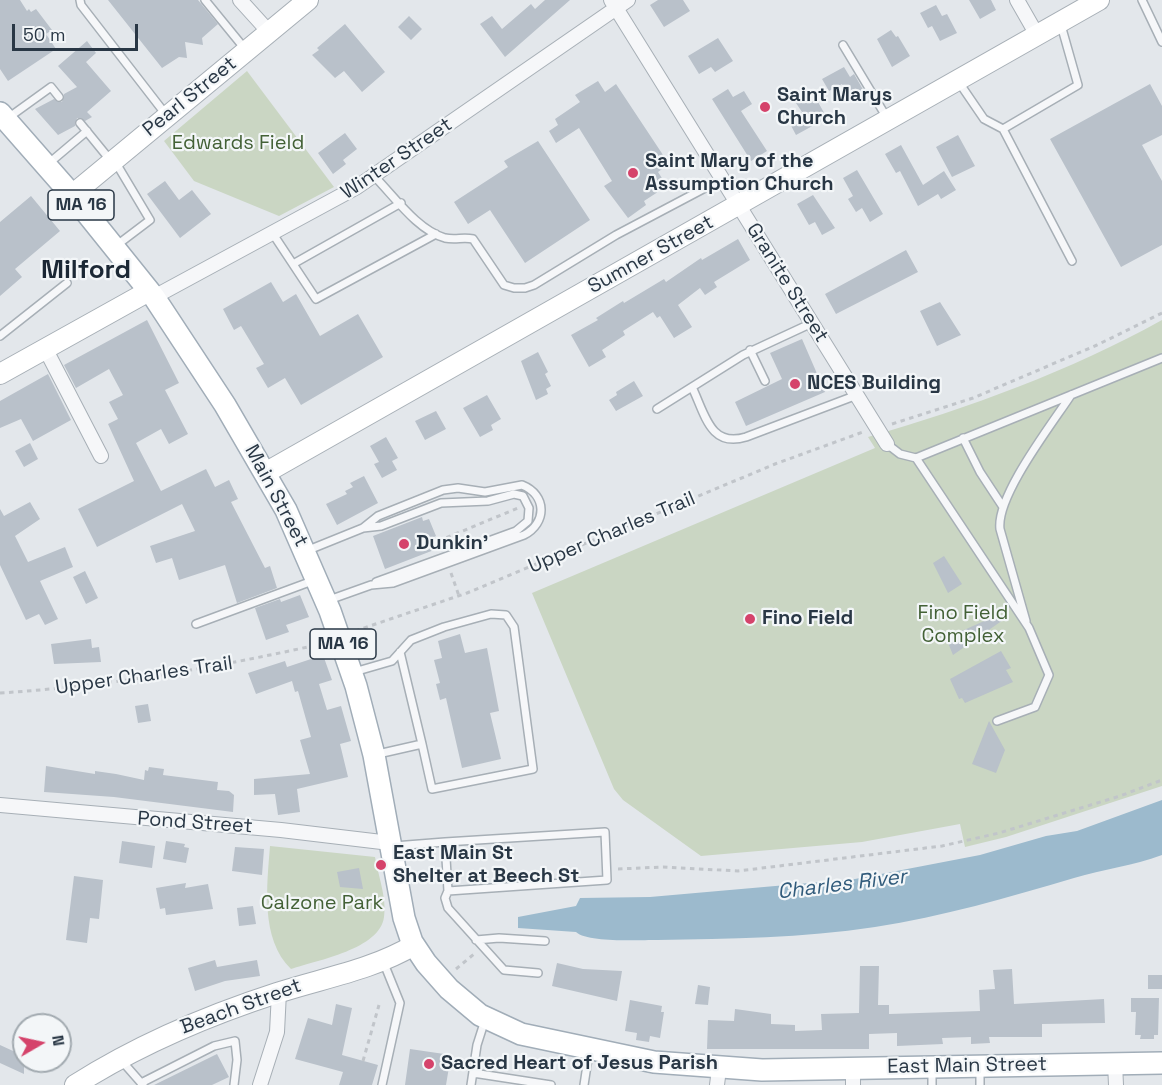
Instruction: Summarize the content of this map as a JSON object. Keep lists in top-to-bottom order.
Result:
{
  "streets": {
    "main road": ["MA 16", "Main Street", "East Main Street"],
    "street": [
      "Pearl Street",
      "Winter Street",
      "Sumner Street",
      "Granite Street",
      "Pond Street",
      "Beach Street"
    ],
    "path": ["Upper Charles Trail"]
  },
  "crossings": [
    ["Pearl Street", "Main Street"],
    ["Winter Street", "Granite Street"],
    ["Winter Street", "Main Street"],
    ["Sumner Street", "Granite Street"],
    ["Sumner Street", "Main Street"],
    ["Main Street", "Pond Street"],
    ["Main Street", "Beach Street"],
    ["Main Street", "East Main Street"],
    ["Beach Street", "East Main Street"]
  ],
  "districts": ["Milford"],
  "water": ["Charles River"],
  "parks": ["Edwards Field", "Fino Field Complex", "Calzone Park"],
  "places": [
    "Saint Marys Church",
    "Saint Mary of the Assumption Church",
    "NCES Building",
    "Dunkin'",
    "Fino Field",
    "East Main St Shelter at Beech St",
    "Sacred Heart of Jesus Parish"
  ],
  "scale_bar": "50 m",
  "north": "right"
}
